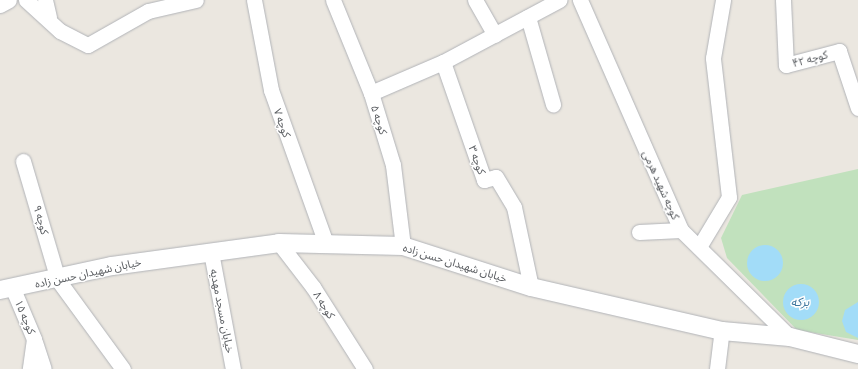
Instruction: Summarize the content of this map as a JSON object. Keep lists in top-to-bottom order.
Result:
{
  "streets": {
    "street": [
      "کوچه ۴۲",
      "کوچه ۵",
      "کوچه ۷",
      "کوچه ۳",
      "کوچه شهید هرمی",
      "کوچه ۹",
      "خیابان شهیدان حسن زاده",
      "کوچه ۸",
      "خیابان مسجد مهدیه",
      "کوچه ۱۵"
    ]
  },
  "crossings": [
    ["کوچه ۵", "خیابان شهیدان حسن زاده"],
    ["کوچه ۷", "خیابان شهیدان حسن زاده"],
    ["کوچه ۳", "خیابان شهیدان حسن زاده"],
    ["کوچه شهید هرمی", "خیابان شهیدان حسن زاده"],
    ["کوچه ۹", "خیابان شهیدان حسن زاده"],
    ["خیابان شهیدان حسن زاده", "کوچه ۸"],
    ["خیابان شهیدان حسن زاده", "خیابان مسجد مهدیه"],
    ["خیابان شهیدان حسن زاده", "کوچه ۱۵"]
  ],
  "water": ["برکه"]
}
